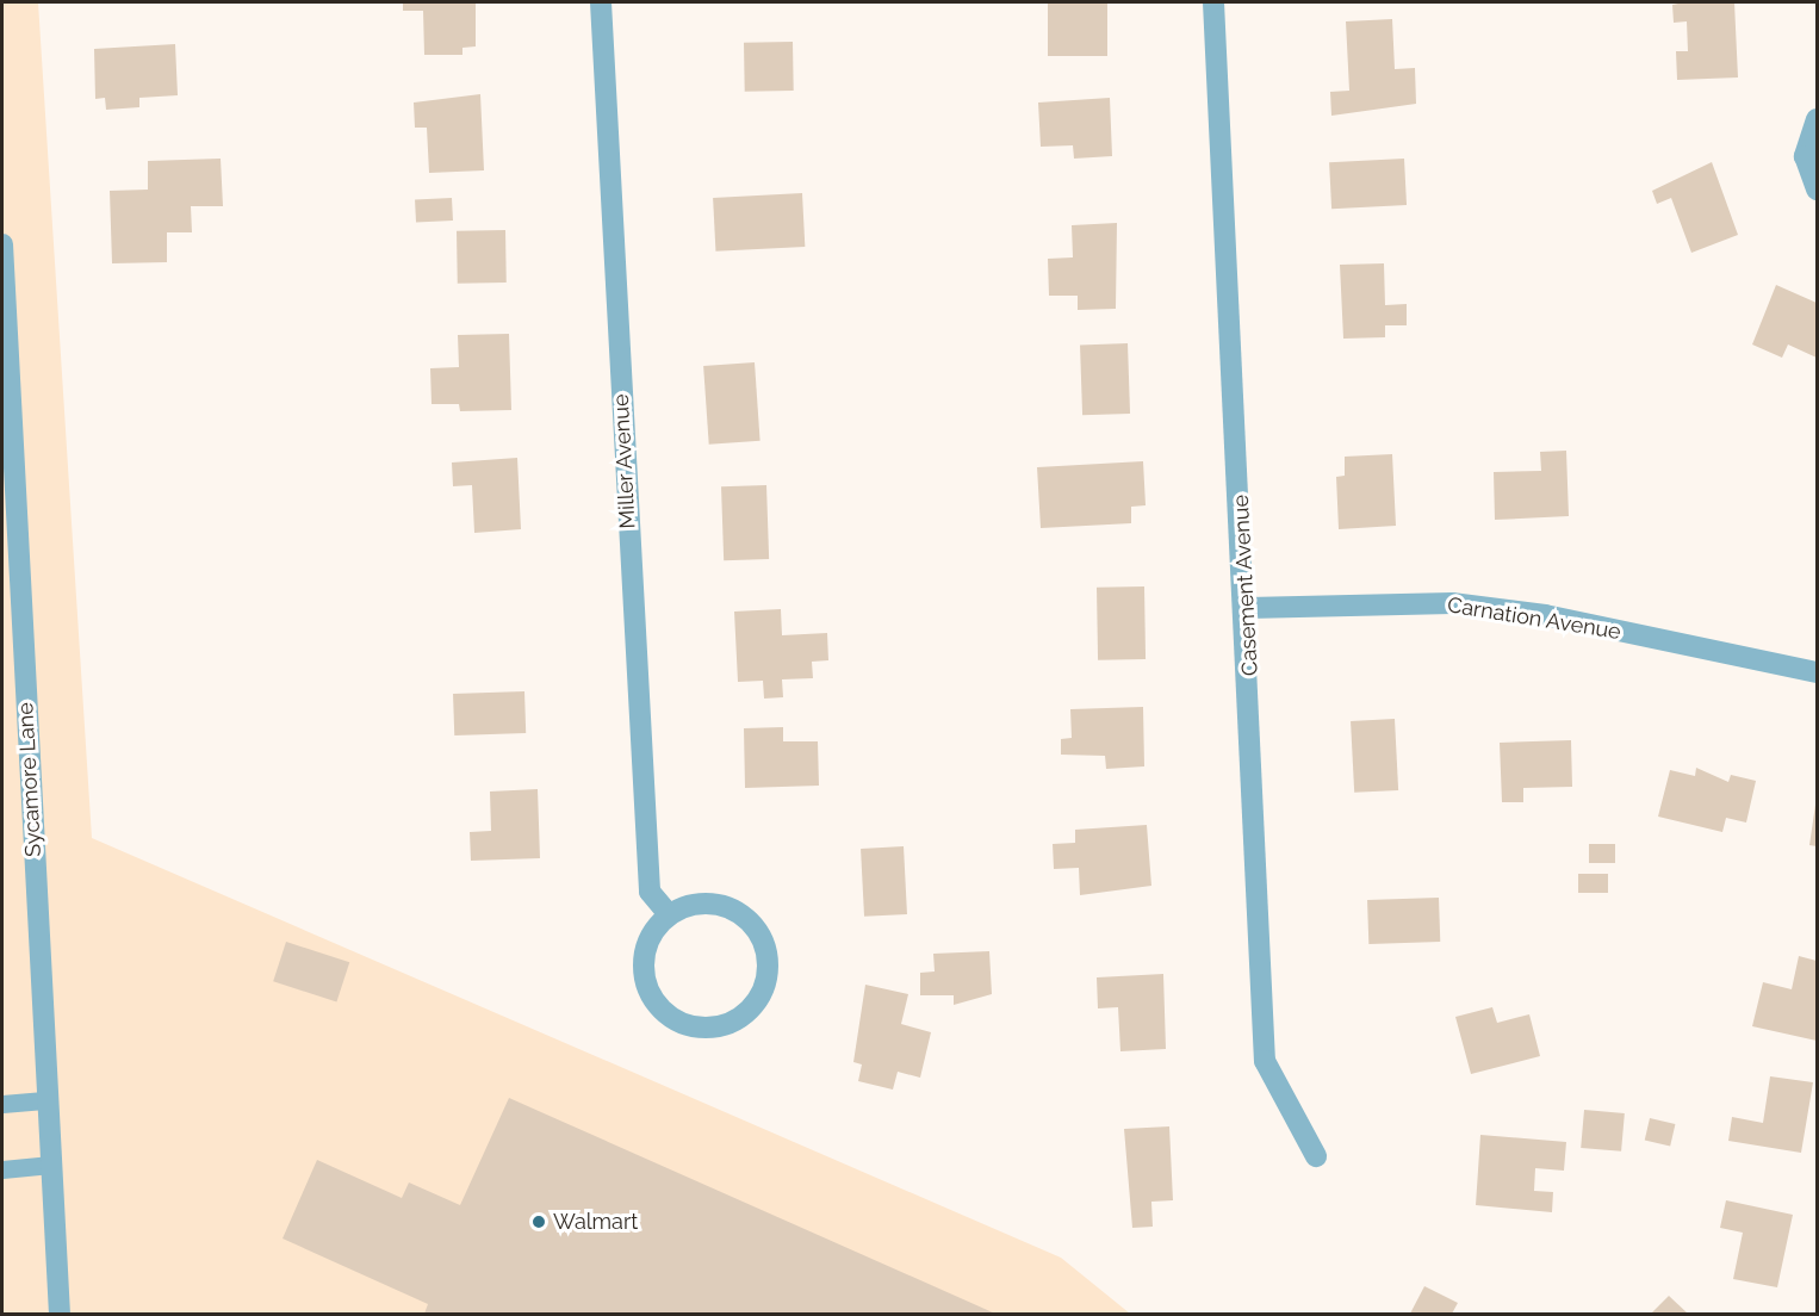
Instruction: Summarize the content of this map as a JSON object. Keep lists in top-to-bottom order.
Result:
{
  "streets": {
    "street": [
      "Miller Avenue",
      "Casement Avenue",
      "Carnation Avenue",
      "Sycamore Lane"
    ]
  },
  "crossings": [
    ["Casement Avenue", "Carnation Avenue"]
  ],
  "places": ["Walmart"]
}
